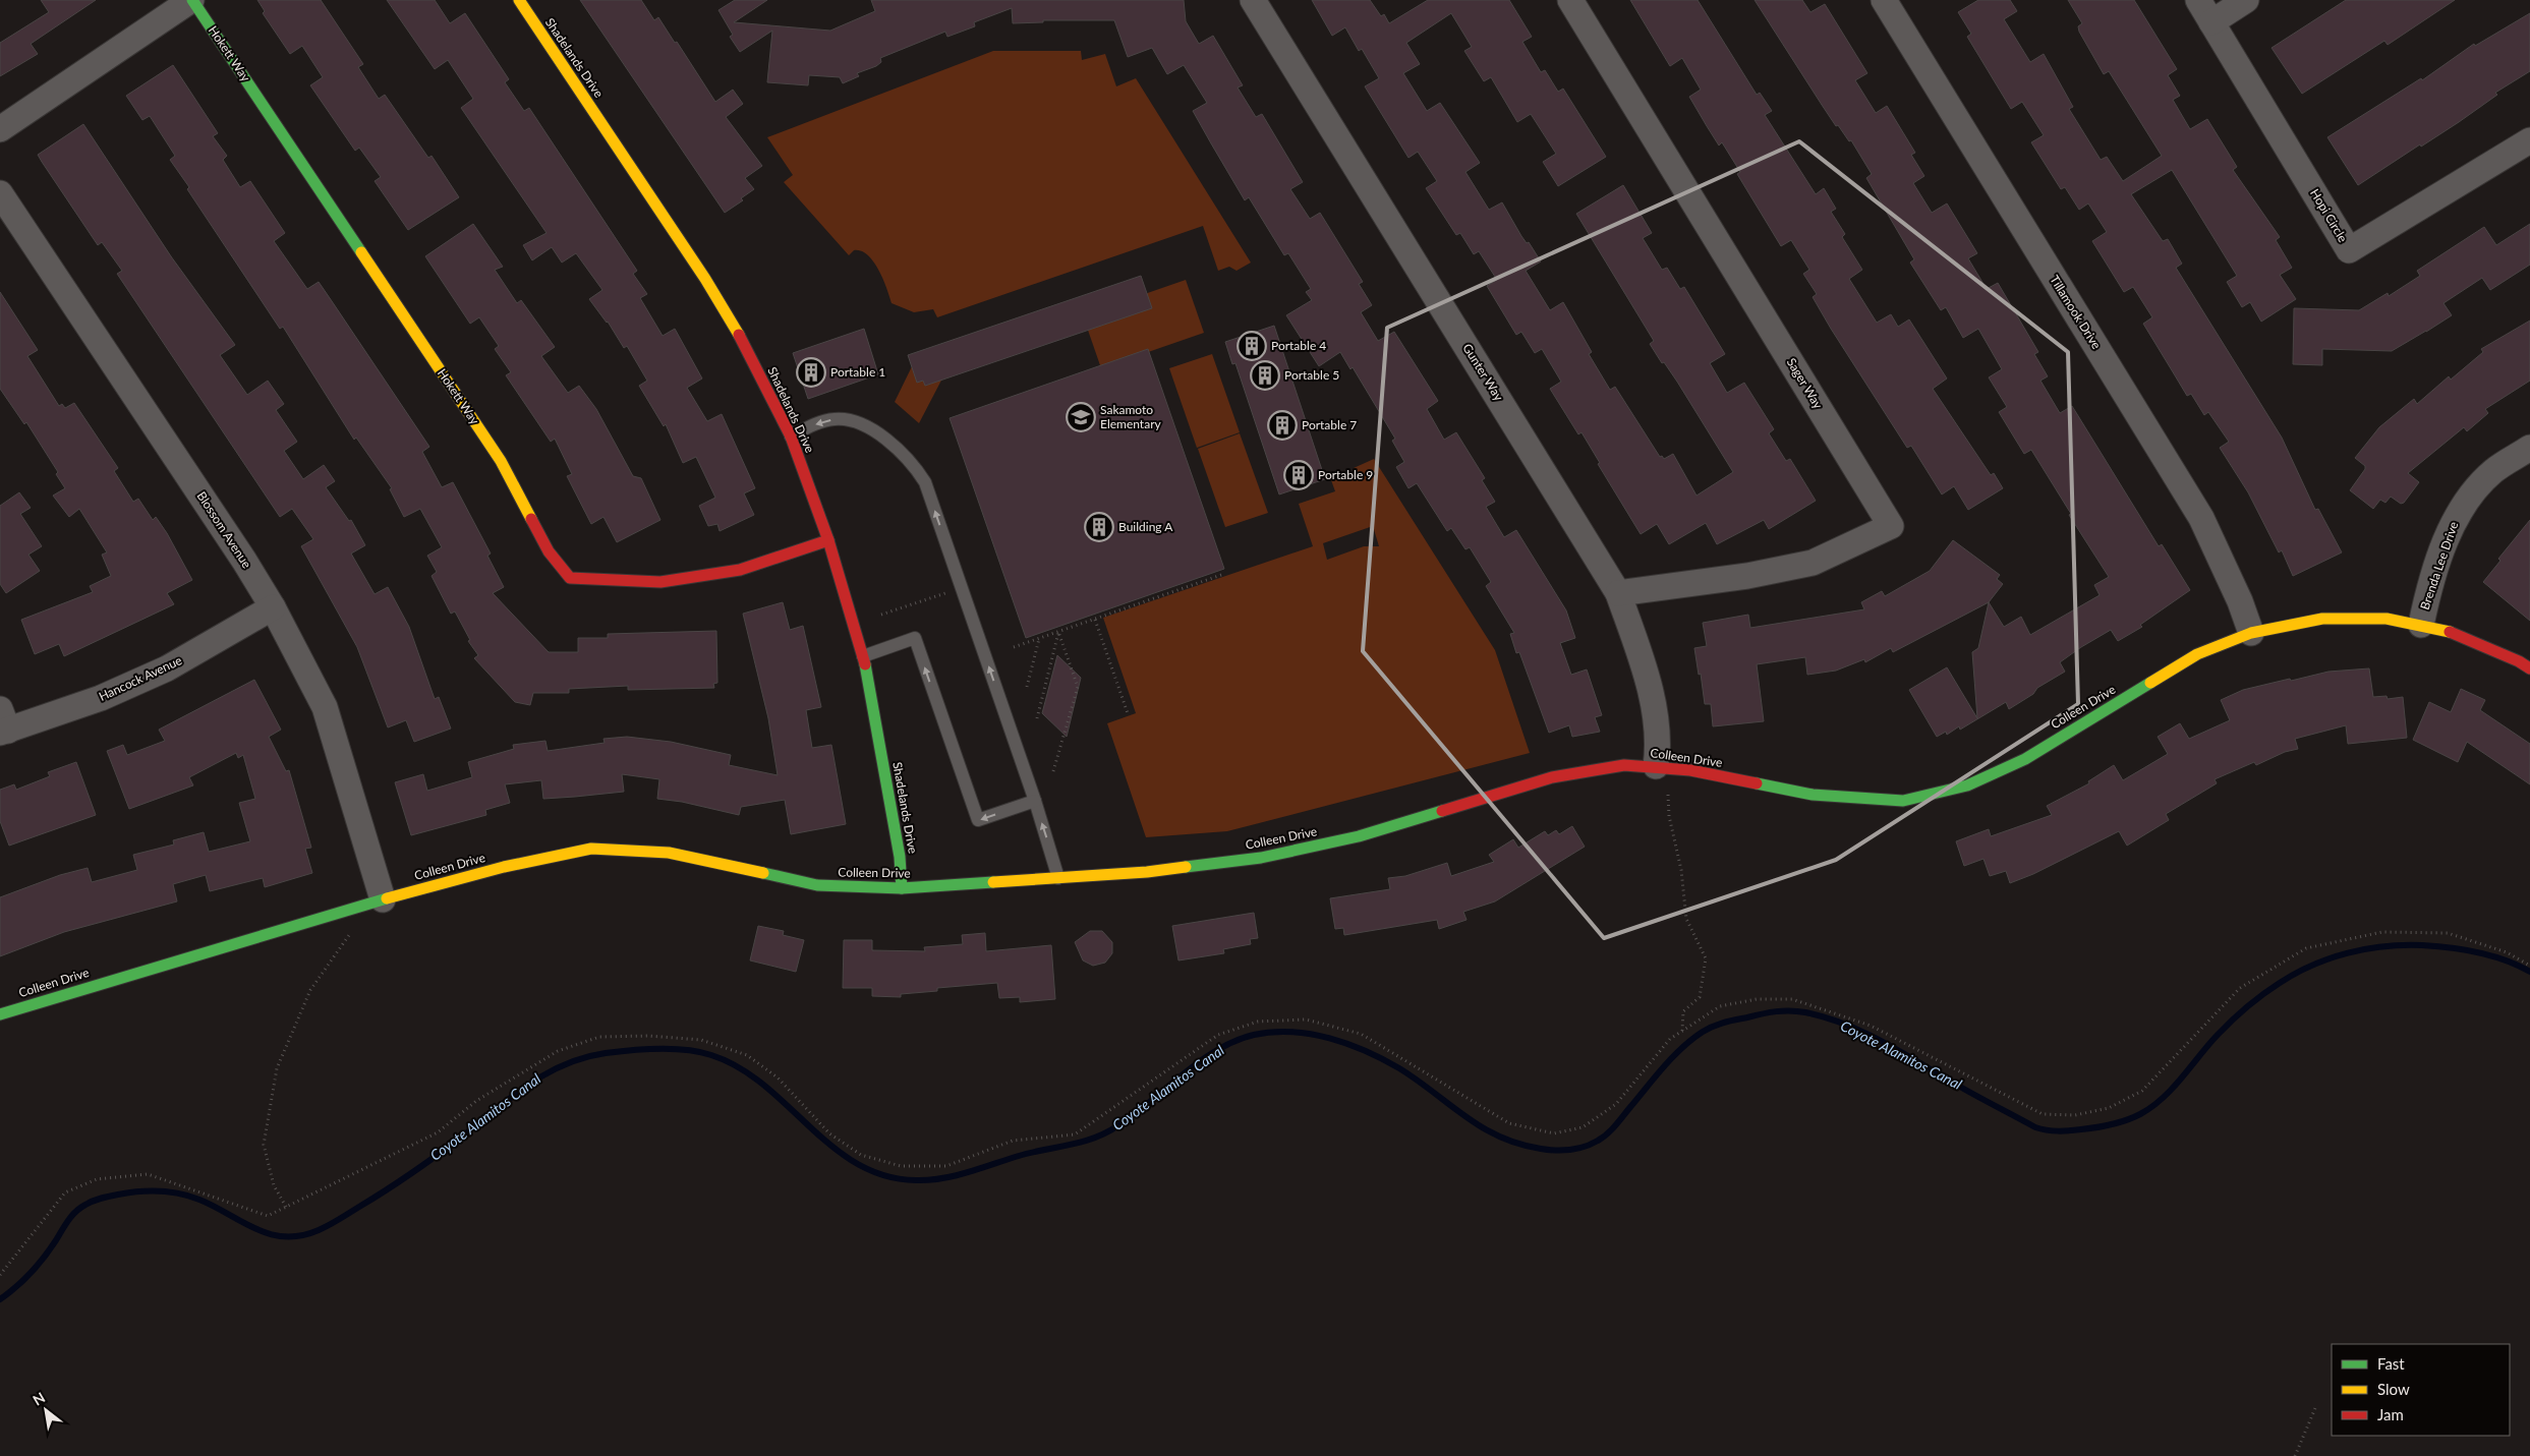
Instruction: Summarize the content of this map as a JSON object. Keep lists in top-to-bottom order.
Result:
{
  "streets": {
    "street": [
      "Hokett Way",
      "Shadelands Drive",
      "Hopi Circle",
      "Tillamook Drive",
      "Gunter Way",
      "Sager Way",
      "Blossom Avenue",
      "Brenda Lee Drive",
      "Hancock Avenue",
      "Colleen Drive"
    ]
  },
  "crossings": [
    ["Hokett Way", "Shadelands Drive"],
    ["Shadelands Drive", "Colleen Drive"],
    ["Tillamook Drive", "Colleen Drive"],
    ["Gunter Way", "Sager Way"],
    ["Gunter Way", "Colleen Drive"],
    ["Blossom Avenue", "Hancock Avenue"],
    ["Blossom Avenue", "Colleen Drive"],
    ["Brenda Lee Drive", "Colleen Drive"]
  ],
  "water": ["Coyote Alamitos Canal"],
  "places": {
    "building": [
      "Portable 4",
      "Portable 1",
      "Portable 5",
      "Portable 7",
      "Portable 9",
      "Building A"
    ],
    "school or university": ["Sakamoto Elementary"]
  },
  "legend": ["Fast", "Slow", "Jam"],
  "north": "top left"
}
